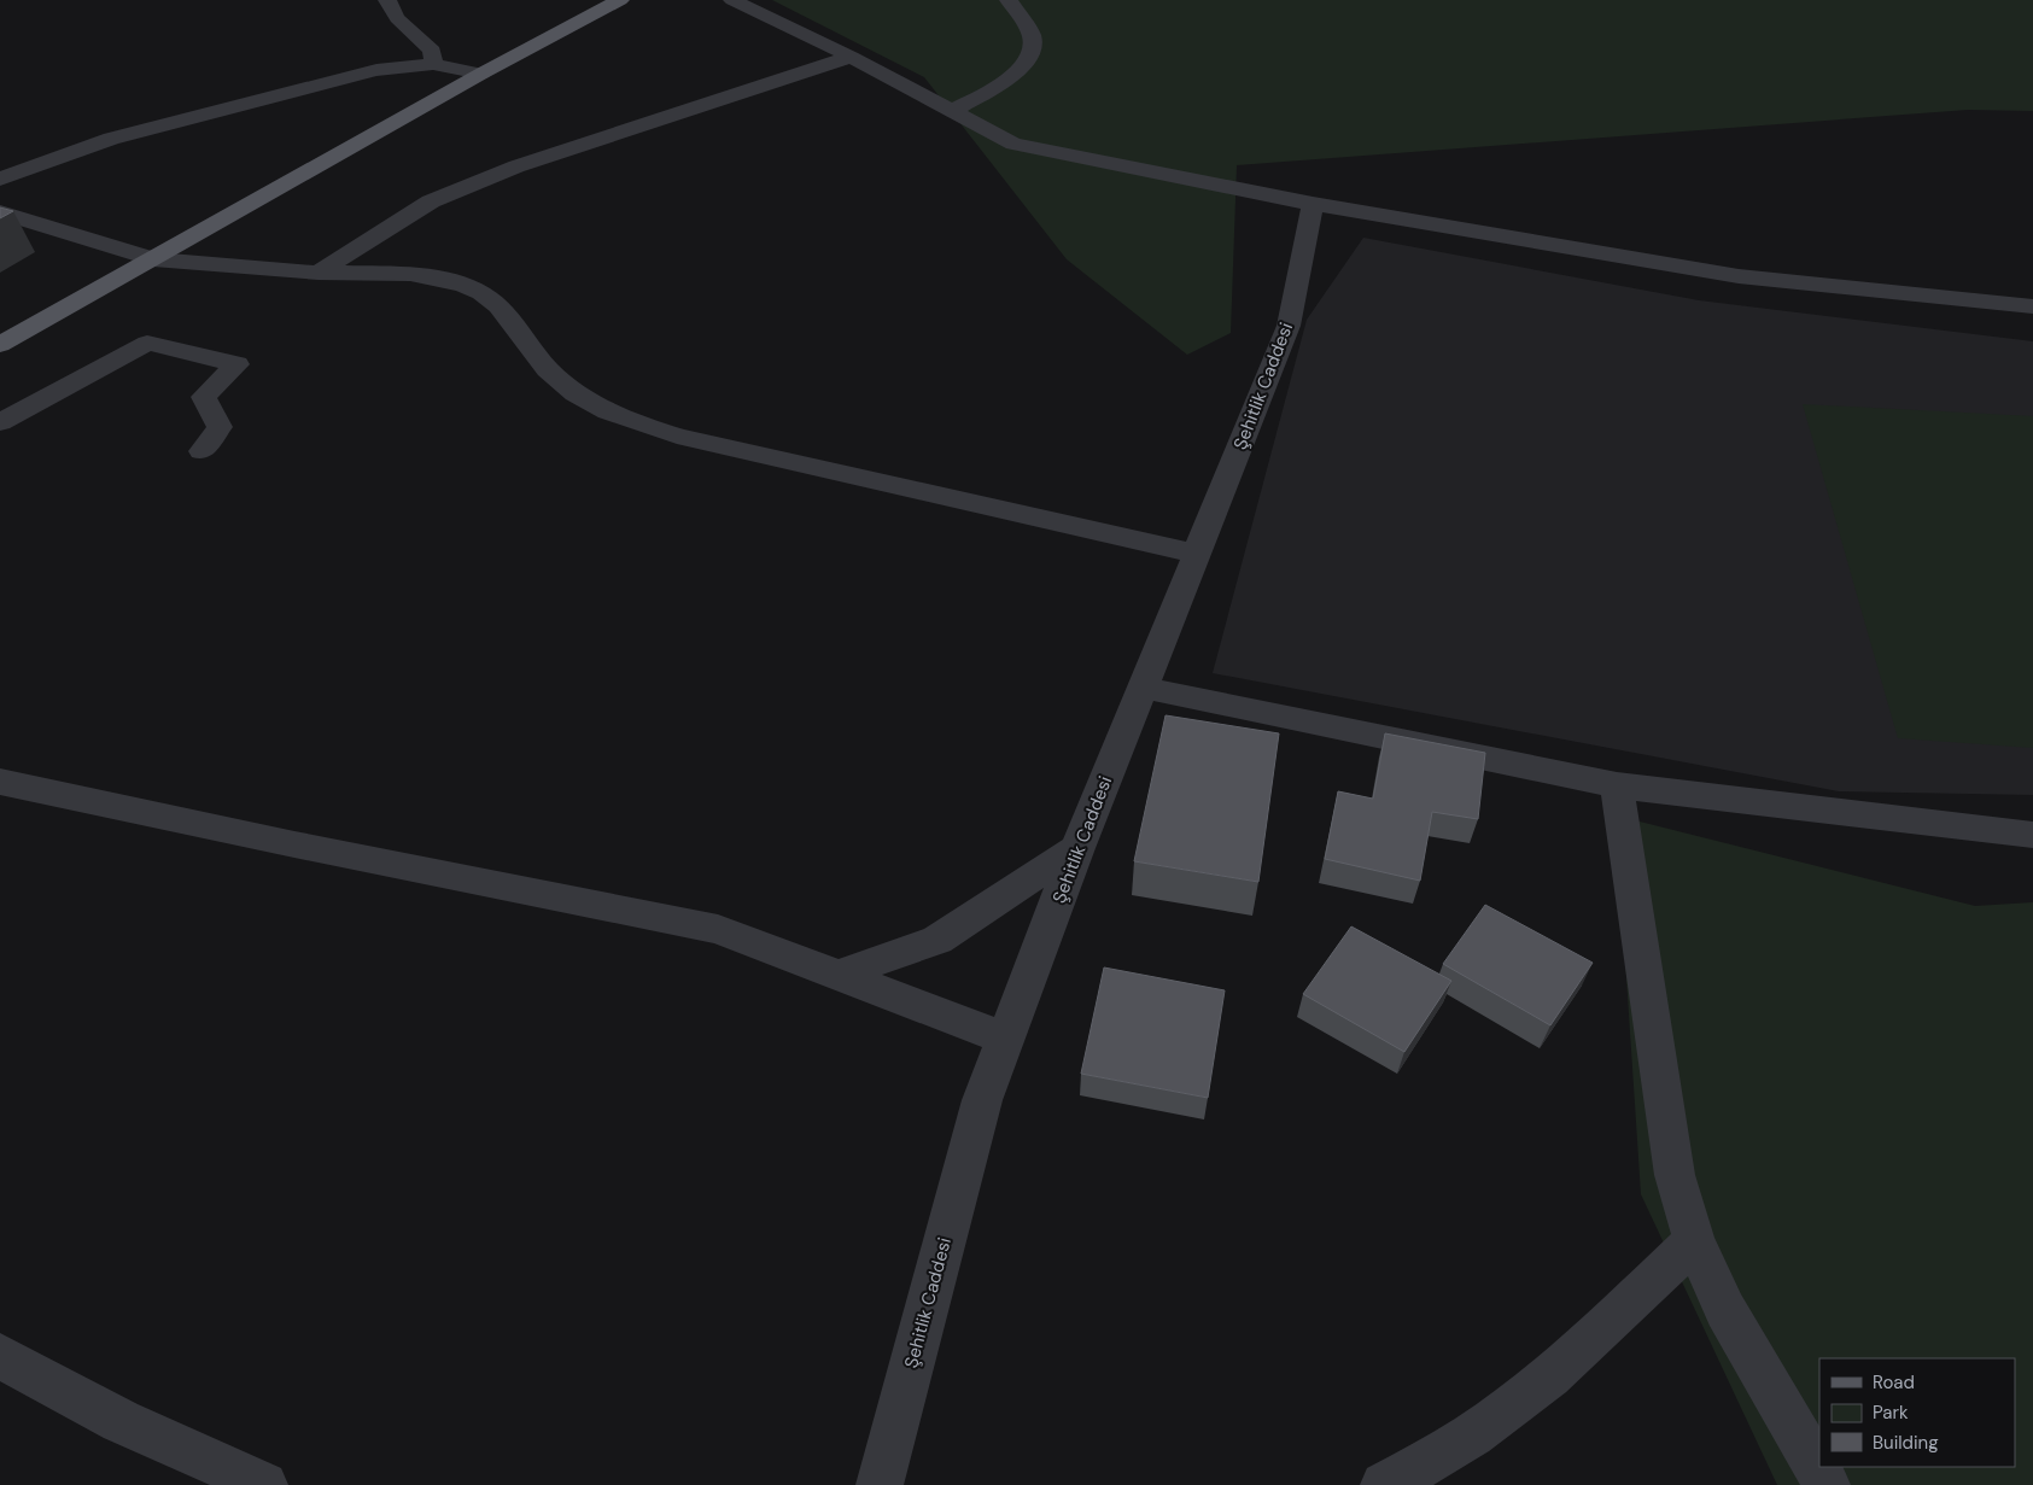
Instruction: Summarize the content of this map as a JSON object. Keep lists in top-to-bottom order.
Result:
{
  "streets": {
    "street": ["Şehitlik Caddesi"]
  },
  "legend": ["Road", "Park", "Building"]
}
